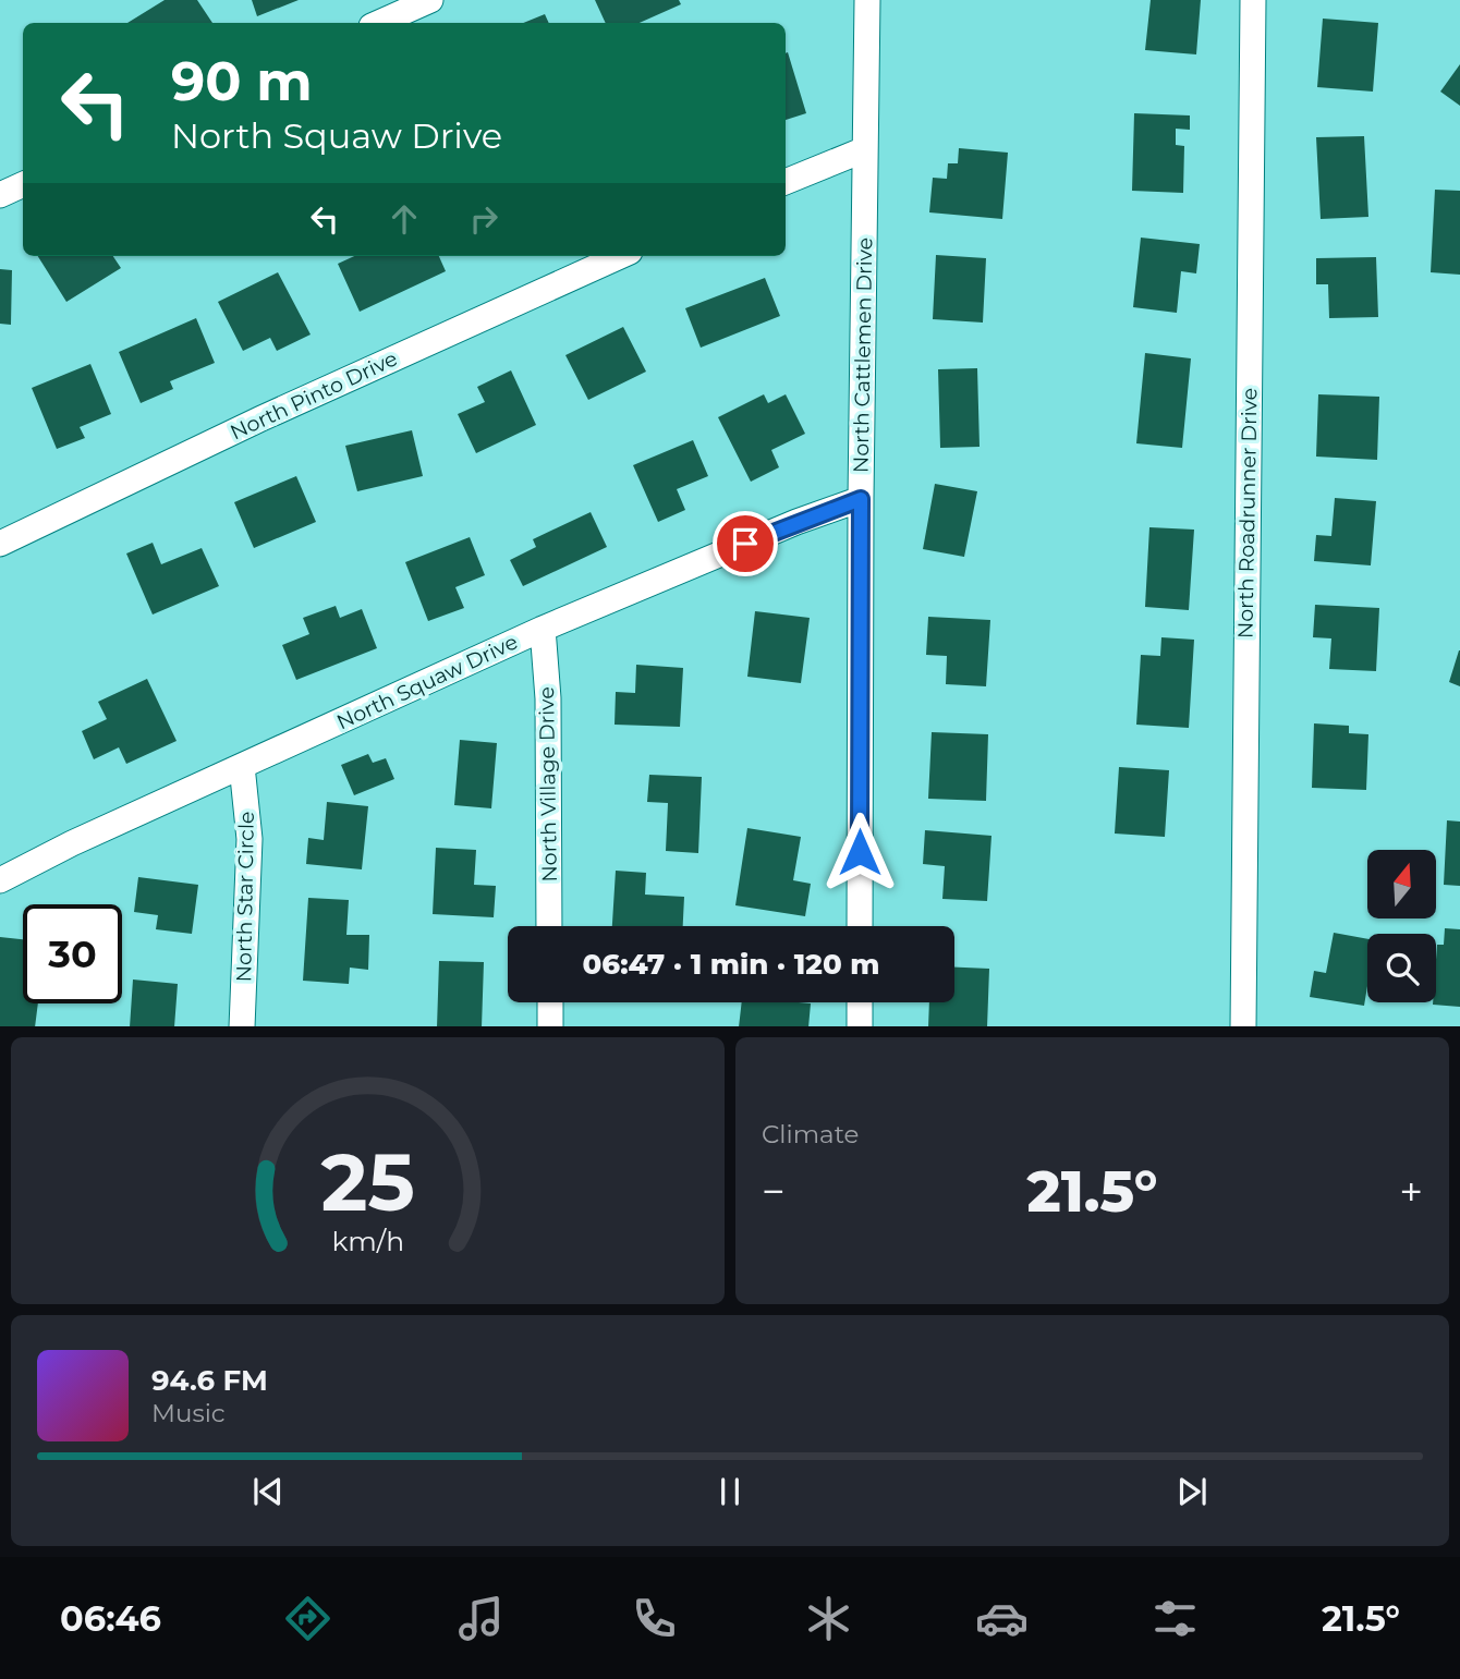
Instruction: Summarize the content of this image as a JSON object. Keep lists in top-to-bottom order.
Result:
{
  "streets": {
    "street": [
      "North Cattlemen Drive",
      "North Pinto Drive",
      "North Roadrunner Drive",
      "North Squaw Drive",
      "North Village Drive",
      "North Star Circle"
    ]
  },
  "crossings": [
    ["North Cattlemen Drive", "North Squaw Drive"],
    ["North Squaw Drive", "North Village Drive"],
    ["North Squaw Drive", "North Star Circle"]
  ],
  "north": "top",
  "page": {
    "turn": ["90 m", "North Squaw Drive"],
    "limit": "30",
    "trip": "06:47 · 1 min · 120 m",
    "tile": "Climate",
    "heat": ["−", "21.5°", "+"],
    "song": ["94.6 FM", "Music"],
    "tabs": ["06:46", "21.5°"],
    "gauge": ["25", "km/h"]
  }
}
